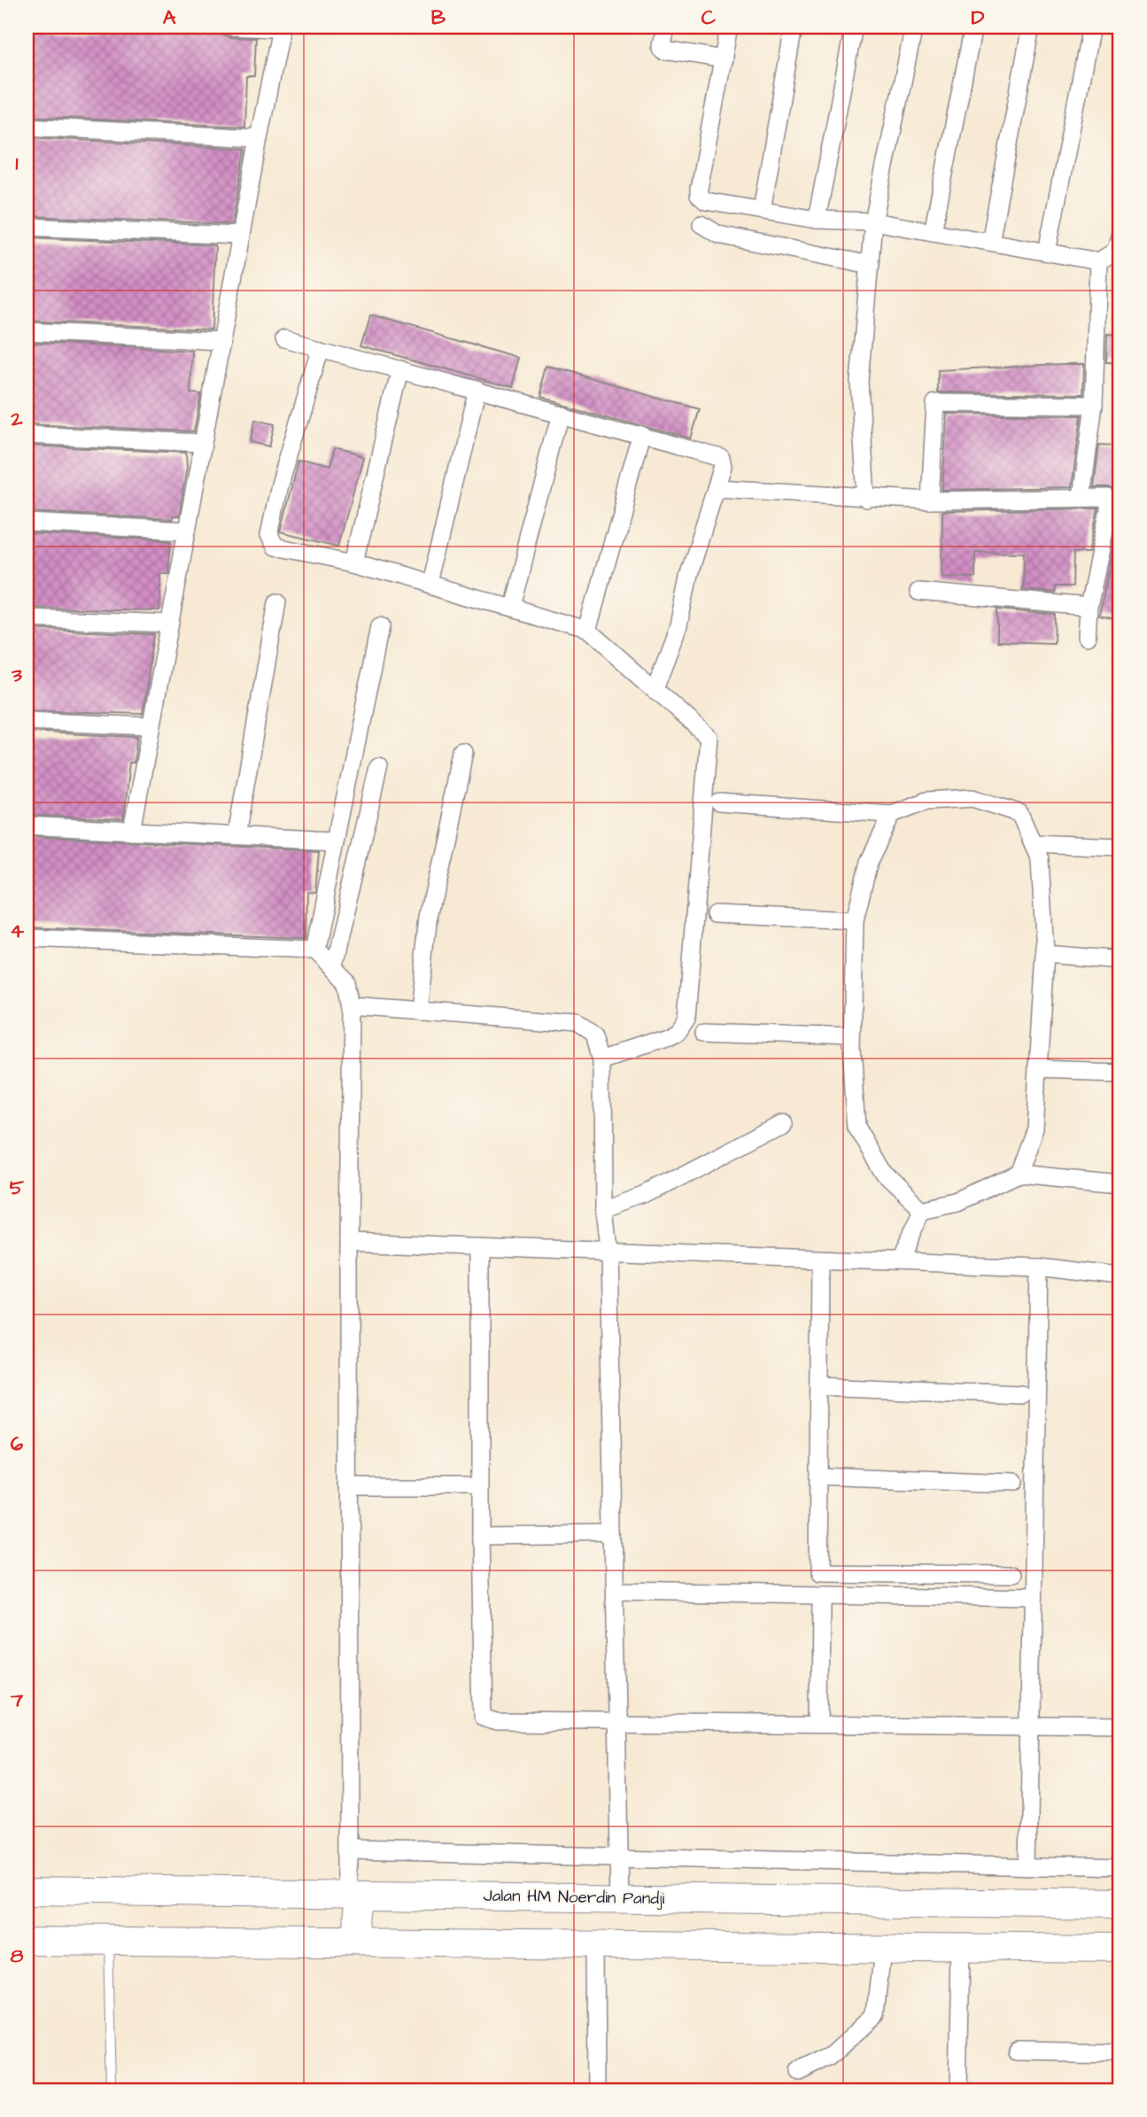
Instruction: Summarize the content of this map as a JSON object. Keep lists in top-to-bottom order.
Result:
{
  "streets": {
    "main road": ["Jalan HM Noerdin Pandji"]
  },
  "grid": {
    "columns": [
      "A",
      "B",
      "C",
      "D"
    ],
    "rows": [
      "1",
      "2",
      "3",
      "4",
      "5",
      "6",
      "7",
      "8"
    ]
  }
}
